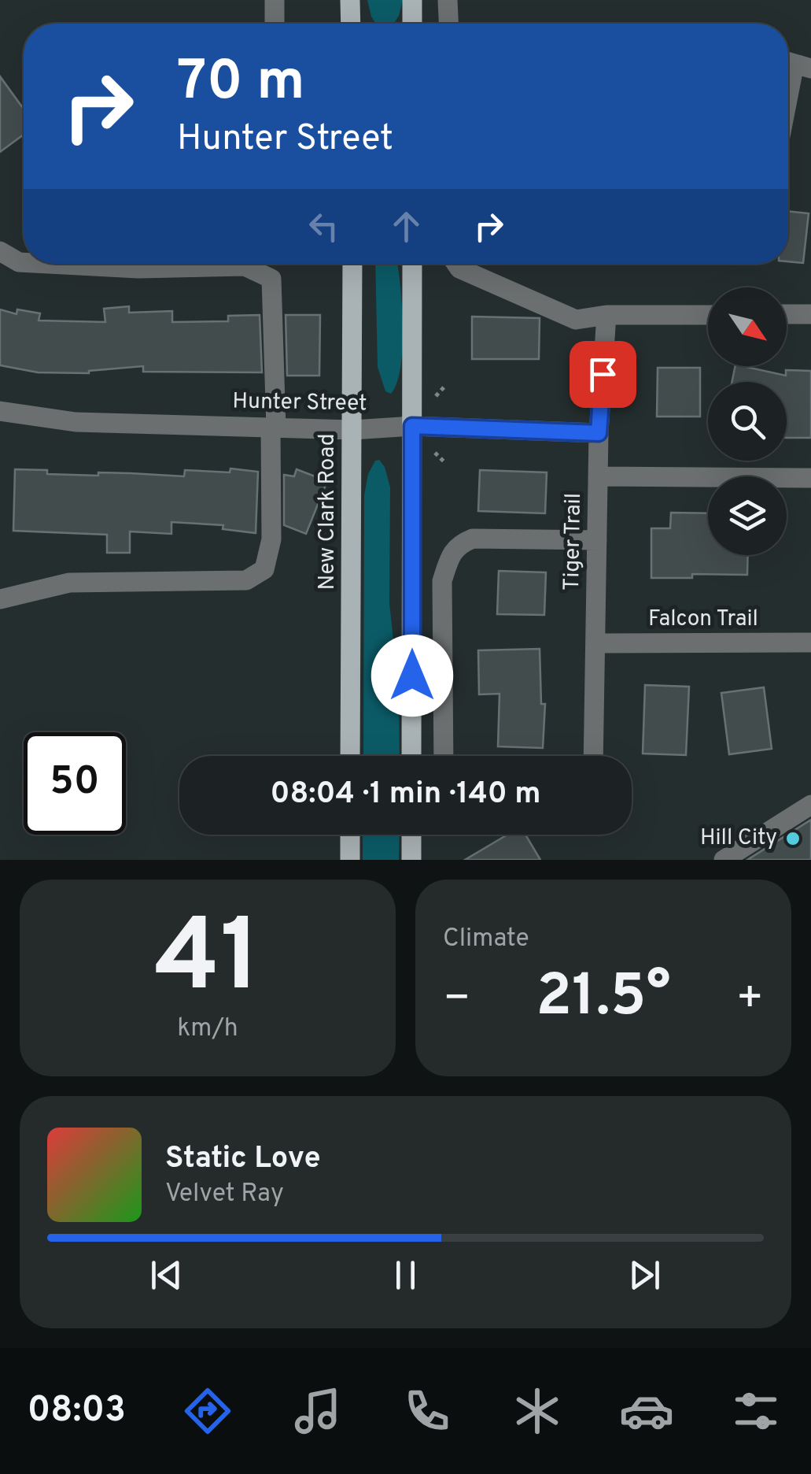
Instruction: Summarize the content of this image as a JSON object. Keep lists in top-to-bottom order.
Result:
{
  "streets": {
    "main road": ["New Clark Road"],
    "street": ["Hunter Street", "Tiger Trail", "Falcon Trail"]
  },
  "crossings": [
    ["Hunter Street", "New Clark Road"],
    ["Hunter Street", "Tiger Trail"],
    ["Tiger Trail", "Falcon Trail"]
  ],
  "places": ["Hill City"],
  "north": "bottom right",
  "page": {
    "turn": ["70 m", "Hunter Street"],
    "limit": "50",
    "trip": "08:04 · 1 min · 140 m",
    "tile": [
      ["41", "km/h"],
      "Climate"
    ],
    "heat": ["−", "21.5°", "+"],
    "song": ["Static Love", "Velvet Ray"],
    "tabs": "08:03"
  }
}
